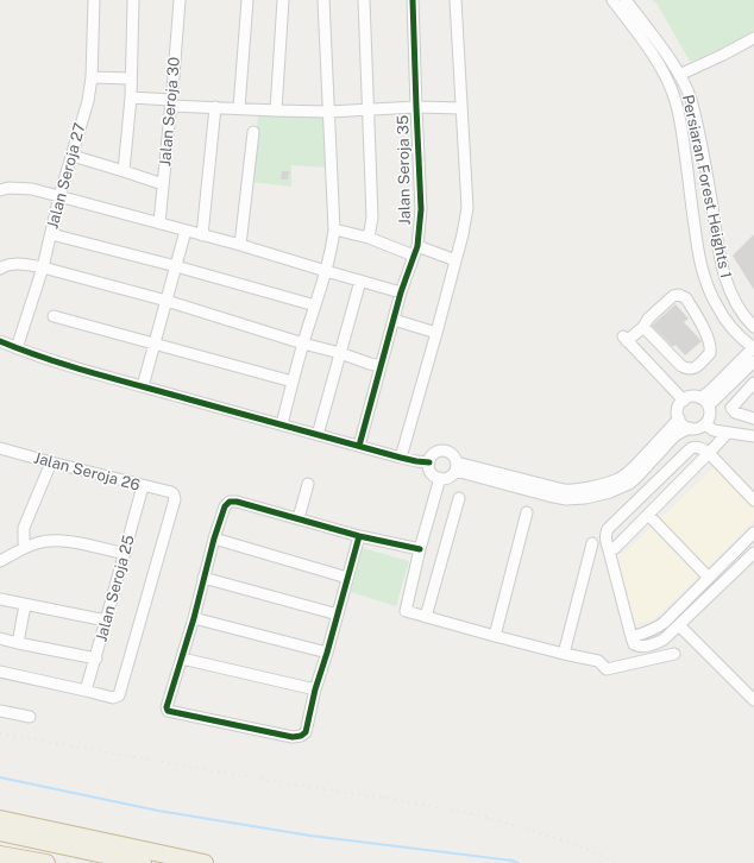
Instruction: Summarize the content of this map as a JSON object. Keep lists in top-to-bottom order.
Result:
{
  "streets": {
    "street": [
      "Jalan Seroja 30",
      "Jalan Seroja 35",
      "Jalan Seroja 27",
      "Persiaran Forest Heights 1",
      "Jalan Seroja 26",
      "Jalan Seroja 25"
    ]
  },
  "crossings": [
    ["Jalan Seroja 26", "Jalan Seroja 25"]
  ]
}
